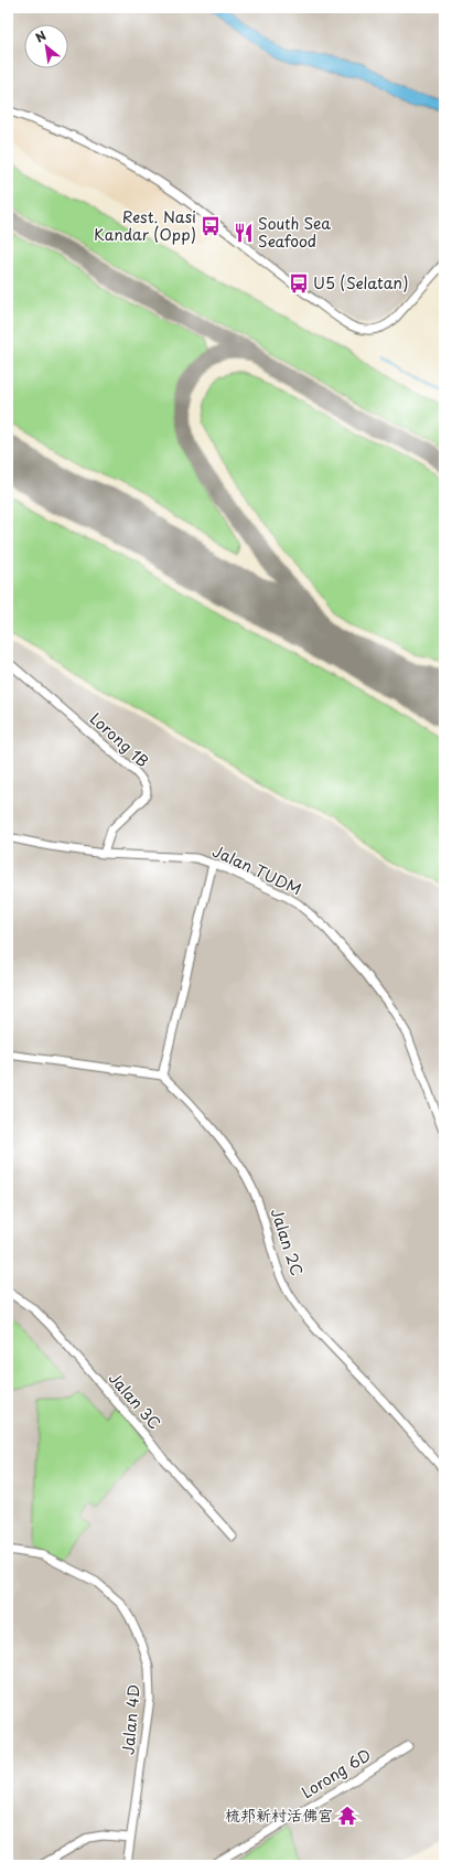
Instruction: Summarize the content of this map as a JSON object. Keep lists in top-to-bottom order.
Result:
{
  "streets": {
    "street": [
      "Lorong 1B",
      "Jalan TUDM",
      "Jalan 2C",
      "Jalan 3C",
      "Jalan 4D",
      "Lorong 6D"
    ]
  },
  "crossings": [
    ["Lorong 1B", "Jalan TUDM"]
  ],
  "places": {
    "bus stop": ["Rest. Nasi Kandar (Opp)", "U5 (Selatan)"],
    "restaurant": ["South Sea Seafood"],
    "temple": ["梳邦新村活佛宫"]
  },
  "north": "top left"
}
